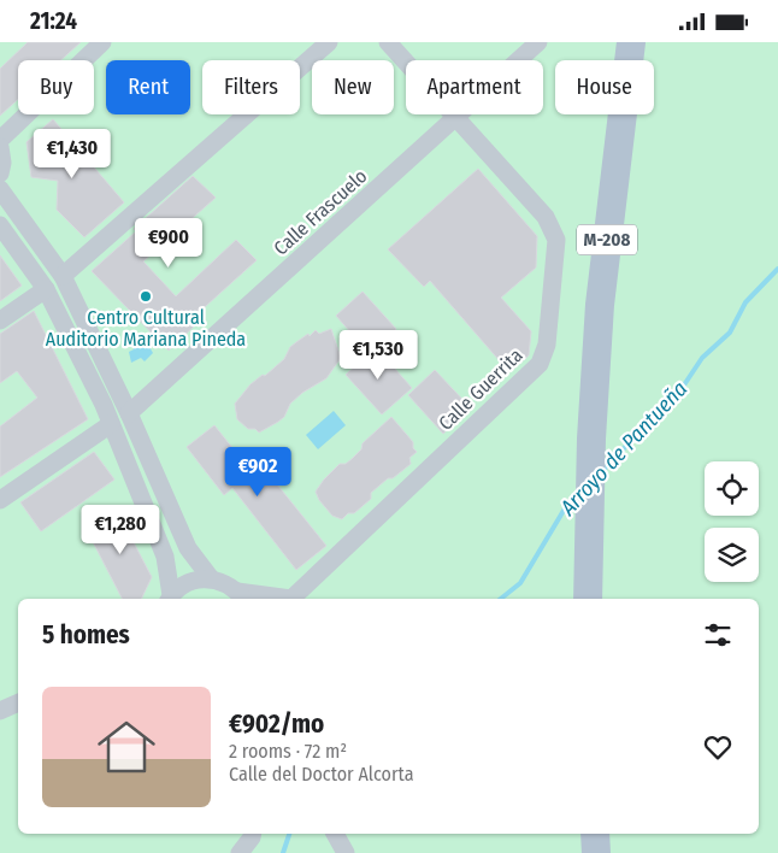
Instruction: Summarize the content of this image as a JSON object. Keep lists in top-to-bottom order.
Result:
{
  "streets": {
    "main road": ["M-208"],
    "street": ["Calle Frascuelo", "Calle Guerrita"]
  },
  "crossings": [
    ["Calle Frascuelo", "Calle Guerrita"]
  ],
  "water": ["Arroyo de Pantueña"],
  "places": ["Centro Cultural Auditorio Mariana Pineda"],
  "page": {
    "status": "21:24",
    "chip": [
      "Buy",
      "Rent",
      "Filters",
      "New",
      "Apartment",
      "House"
    ],
    "price": [
      "€1,430",
      "€900",
      "€1,530",
      "€902",
      "€1,280"
    ],
    "heading": "5 homes",
    "list": [
      {
        "name": "€902/mo",
        "note": "2 rooms · 72 m² · Calle del Doctor Alcorta"
      }
    ]
  }
}
